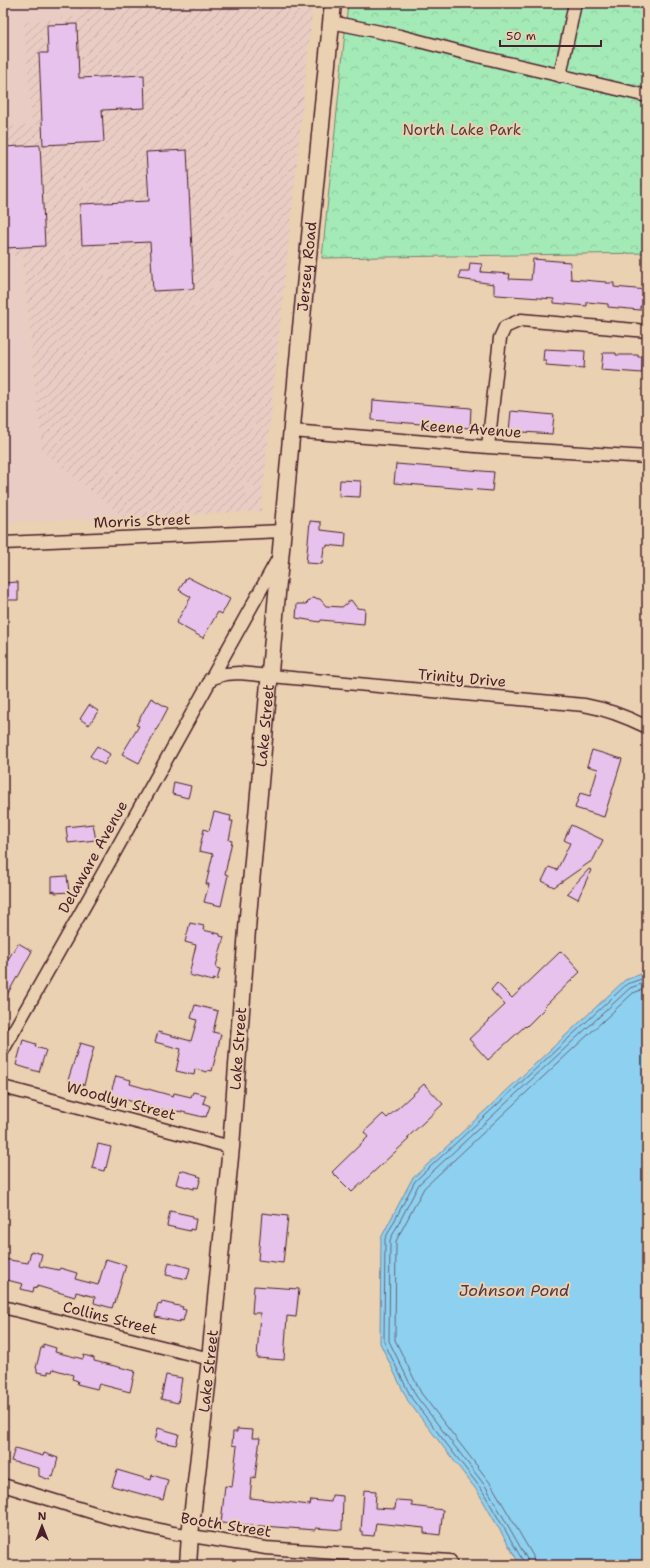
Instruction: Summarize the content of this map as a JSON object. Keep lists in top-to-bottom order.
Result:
{
  "streets": {
    "street": [
      "Jersey Road",
      "Keene Avenue",
      "Morris Street",
      "Trinity Drive",
      "Lake Street",
      "Delaware Avenue",
      "Woodlyn Street",
      "Collins Street",
      "Booth Street"
    ]
  },
  "crossings": [
    ["Jersey Road", "Keene Avenue"],
    ["Jersey Road", "Morris Street"],
    ["Jersey Road", "Lake Street"],
    ["Morris Street", "Lake Street"],
    ["Trinity Drive", "Lake Street"],
    ["Lake Street", "Delaware Avenue"],
    ["Lake Street", "Woodlyn Street"],
    ["Lake Street", "Collins Street"],
    ["Lake Street", "Booth Street"]
  ],
  "water": ["Johnson Pond"],
  "parks": ["North Lake Park"],
  "scale_bar": "50 m",
  "north": "top"
}
